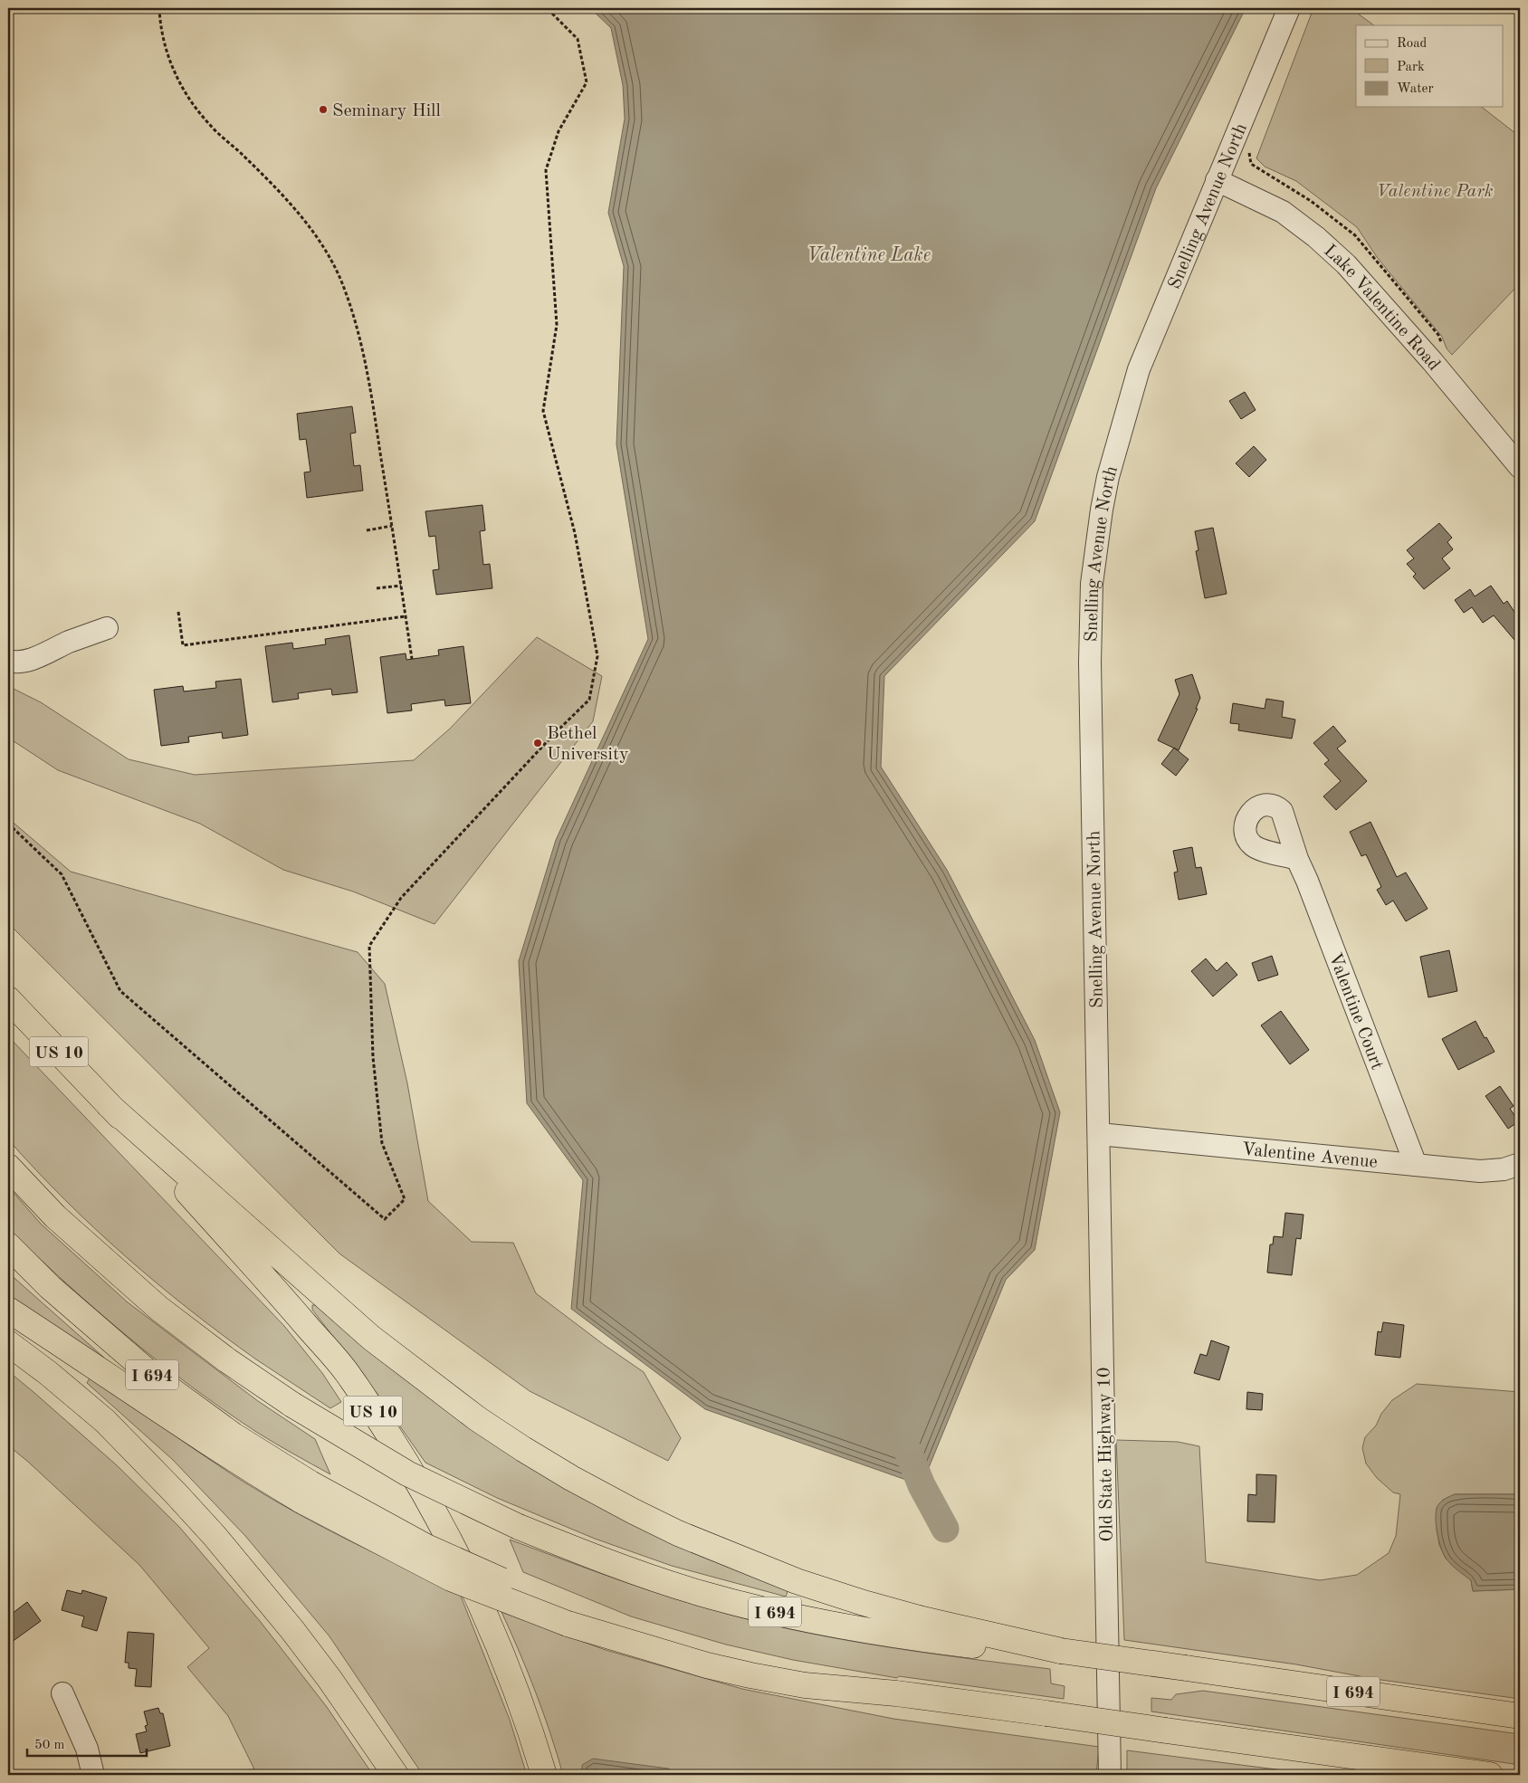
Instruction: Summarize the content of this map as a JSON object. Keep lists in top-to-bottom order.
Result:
{
  "streets": {
    "highway": ["US 10", "I 694"],
    "street": [
      "Snelling Avenue North",
      "Lake Valentine Road",
      "Valentine Court",
      "Valentine Avenue",
      "Old State Highway 10"
    ]
  },
  "crossings": [
    ["Snelling Avenue North", "Lake Valentine Road"],
    ["Snelling Avenue North", "Valentine Avenue"],
    ["Snelling Avenue North", "Old State Highway 10"],
    ["Valentine Court", "Valentine Avenue"],
    ["Valentine Avenue", "Old State Highway 10"]
  ],
  "water": ["Valentine Lake"],
  "parks": ["Valentine Park"],
  "places": ["Seminary Hill", "Bethel University"],
  "legend": ["Road", "Park", "Water"],
  "scale_bar": "50 m"
}
